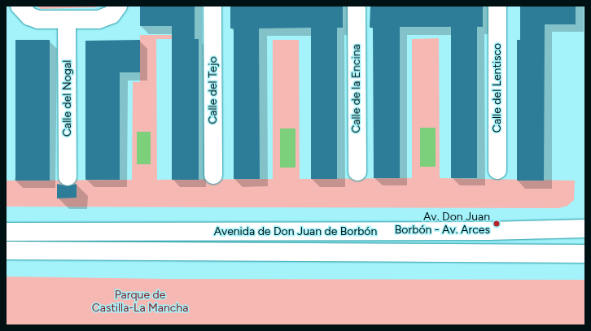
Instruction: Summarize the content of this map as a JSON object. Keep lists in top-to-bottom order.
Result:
{
  "streets": {
    "street": [
      "Calle del Lentisco",
      "Calle de la Encina",
      "Calle del Tejo",
      "Calle del Nogal",
      "Avenida de Don Juan de Borbón"
    ]
  },
  "parks": ["Parque de Castilla-La Mancha"],
  "places": ["Av. Don Juan Borbón - Av. Arces"]
}
